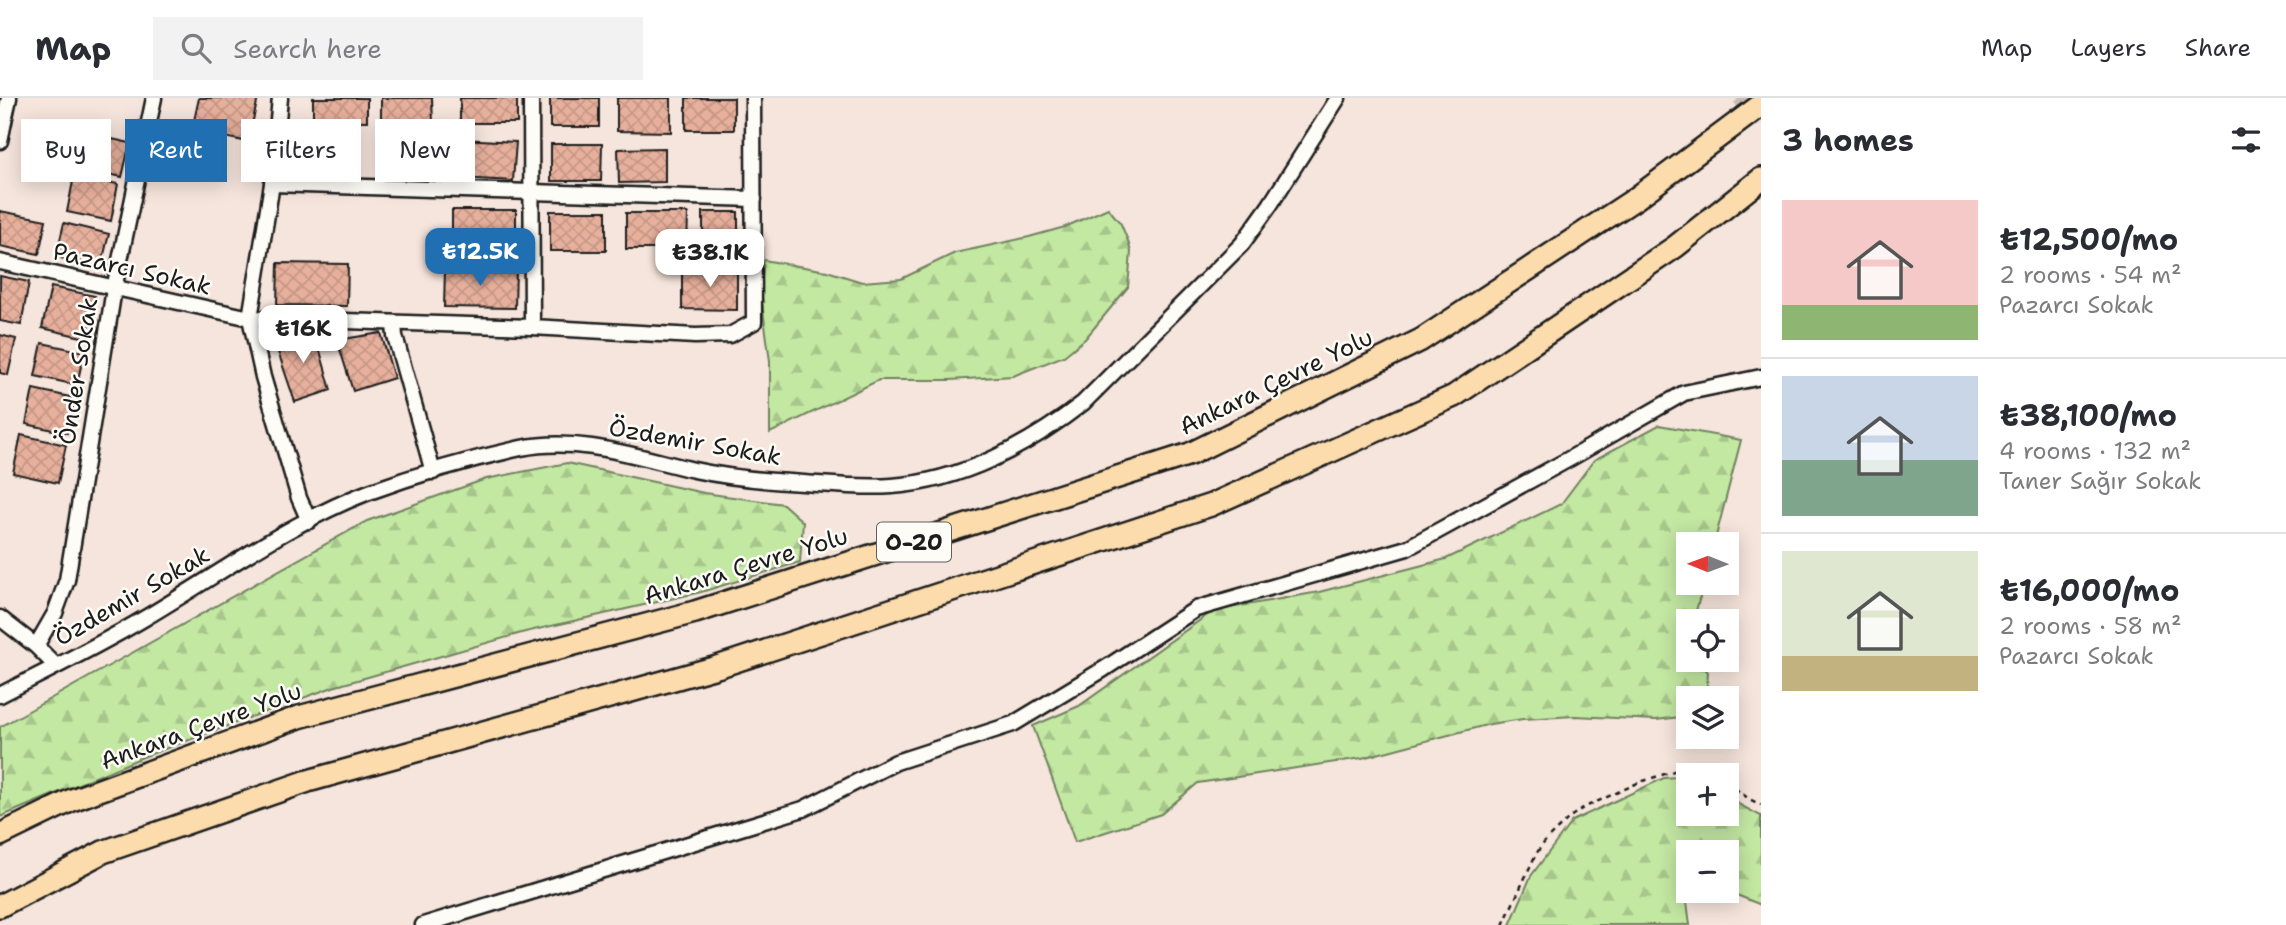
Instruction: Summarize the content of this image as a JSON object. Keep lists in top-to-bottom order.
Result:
{
  "streets": {
    "highway": ["Ankara Çevre Yolu", "O-20"],
    "street": ["Pazarcı Sokak", "Önder Sokak", "Özdemir Sokak"]
  },
  "crossings": [
    ["Pazarcı Sokak", "Önder Sokak"]
  ],
  "north": "left",
  "page": {
    "header": "Map",
    "search": "Search here",
    "nav": ["Map", "Layers", "Share"],
    "heading": "3 homes",
    "chip": [
      "Buy",
      "Rent",
      "Filters",
      "New"
    ],
    "list": [
      {
        "name": "₺12,500/mo",
        "note": "2 rooms · 54 m² · Pazarcı Sokak"
      },
      {
        "name": "₺38,100/mo",
        "note": "4 rooms · 132 m² · Taner Sağır Sokak"
      },
      {
        "name": "₺16,000/mo",
        "note": "2 rooms · 58 m² · Pazarcı Sokak"
      }
    ],
    "price": ["₺12.5K", "₺38.1K", "₺16K"],
    "map_buttons": ["+", "−"]
  }
}
